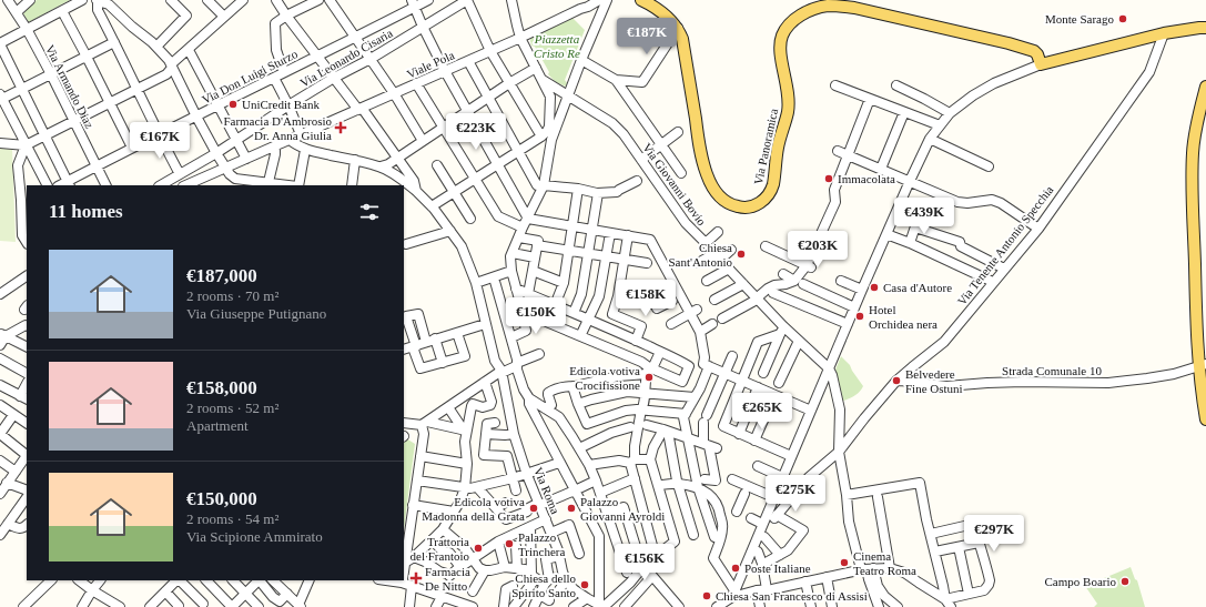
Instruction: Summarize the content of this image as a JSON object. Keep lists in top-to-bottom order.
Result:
{
  "streets": {
    "main road": ["Via Panoramica"],
    "street": [
      "Via Leonardo Cisaria",
      "Viale Pola",
      "Via Don Luigi Sturzo",
      "Via Armando Diaz",
      "Via Giovanni Bovio",
      "Via Tenente Antonio Specchia",
      "Strada Comunale 10",
      "Via Roma"
    ]
  },
  "crossings": [
    ["Via Don Luigi Sturzo", "Via Armando Diaz"],
    ["Via Tenente Antonio Specchia", "Strada Comunale 10"]
  ],
  "parks": ["Piazzetta Cristo Re"],
  "places": {
    "other": [
      "Monte Sarago",
      "UniCredit Bank",
      "Immacolata",
      "Chiesa Sant'Antonio",
      "Casa d'Autore",
      "Hotel Orchidea nera",
      "Edicola votiva Crocifissione",
      "Belvedere Fine Ostuni",
      "Edicola votiva Madonna della Grata",
      "Palazzo Giovanni Ayroldi",
      "Palazzo Trinchera",
      "Trattoria del Frantoio",
      "Cinema Teatro Roma",
      "Poste Italiane",
      "Campo Boario",
      "Chiesa dello Spirito Santo",
      "Chiesa San Francesco di Assisi"
    ],
    "health": ["Farmacia D'Ambrosio Dr. Anna Giulia", "Farmacia De Nitto"]
  },
  "page": {
    "price": [
      "€187K",
      "€223K",
      "€167K",
      "€439K",
      "€203K",
      "€158K",
      "€150K",
      "€265K",
      "€275K",
      "€297K",
      "€156K"
    ],
    "heading": "11 homes",
    "list": [
      {
        "name": "€187,000",
        "note": "2 rooms · 70 m² · Via Giuseppe Putignano"
      },
      {
        "name": "€158,000",
        "note": "2 rooms · 52 m² · Apartment"
      },
      {
        "name": "€150,000",
        "note": "2 rooms · 54 m² · Via Scipione Ammirato"
      }
    ]
  }
}
